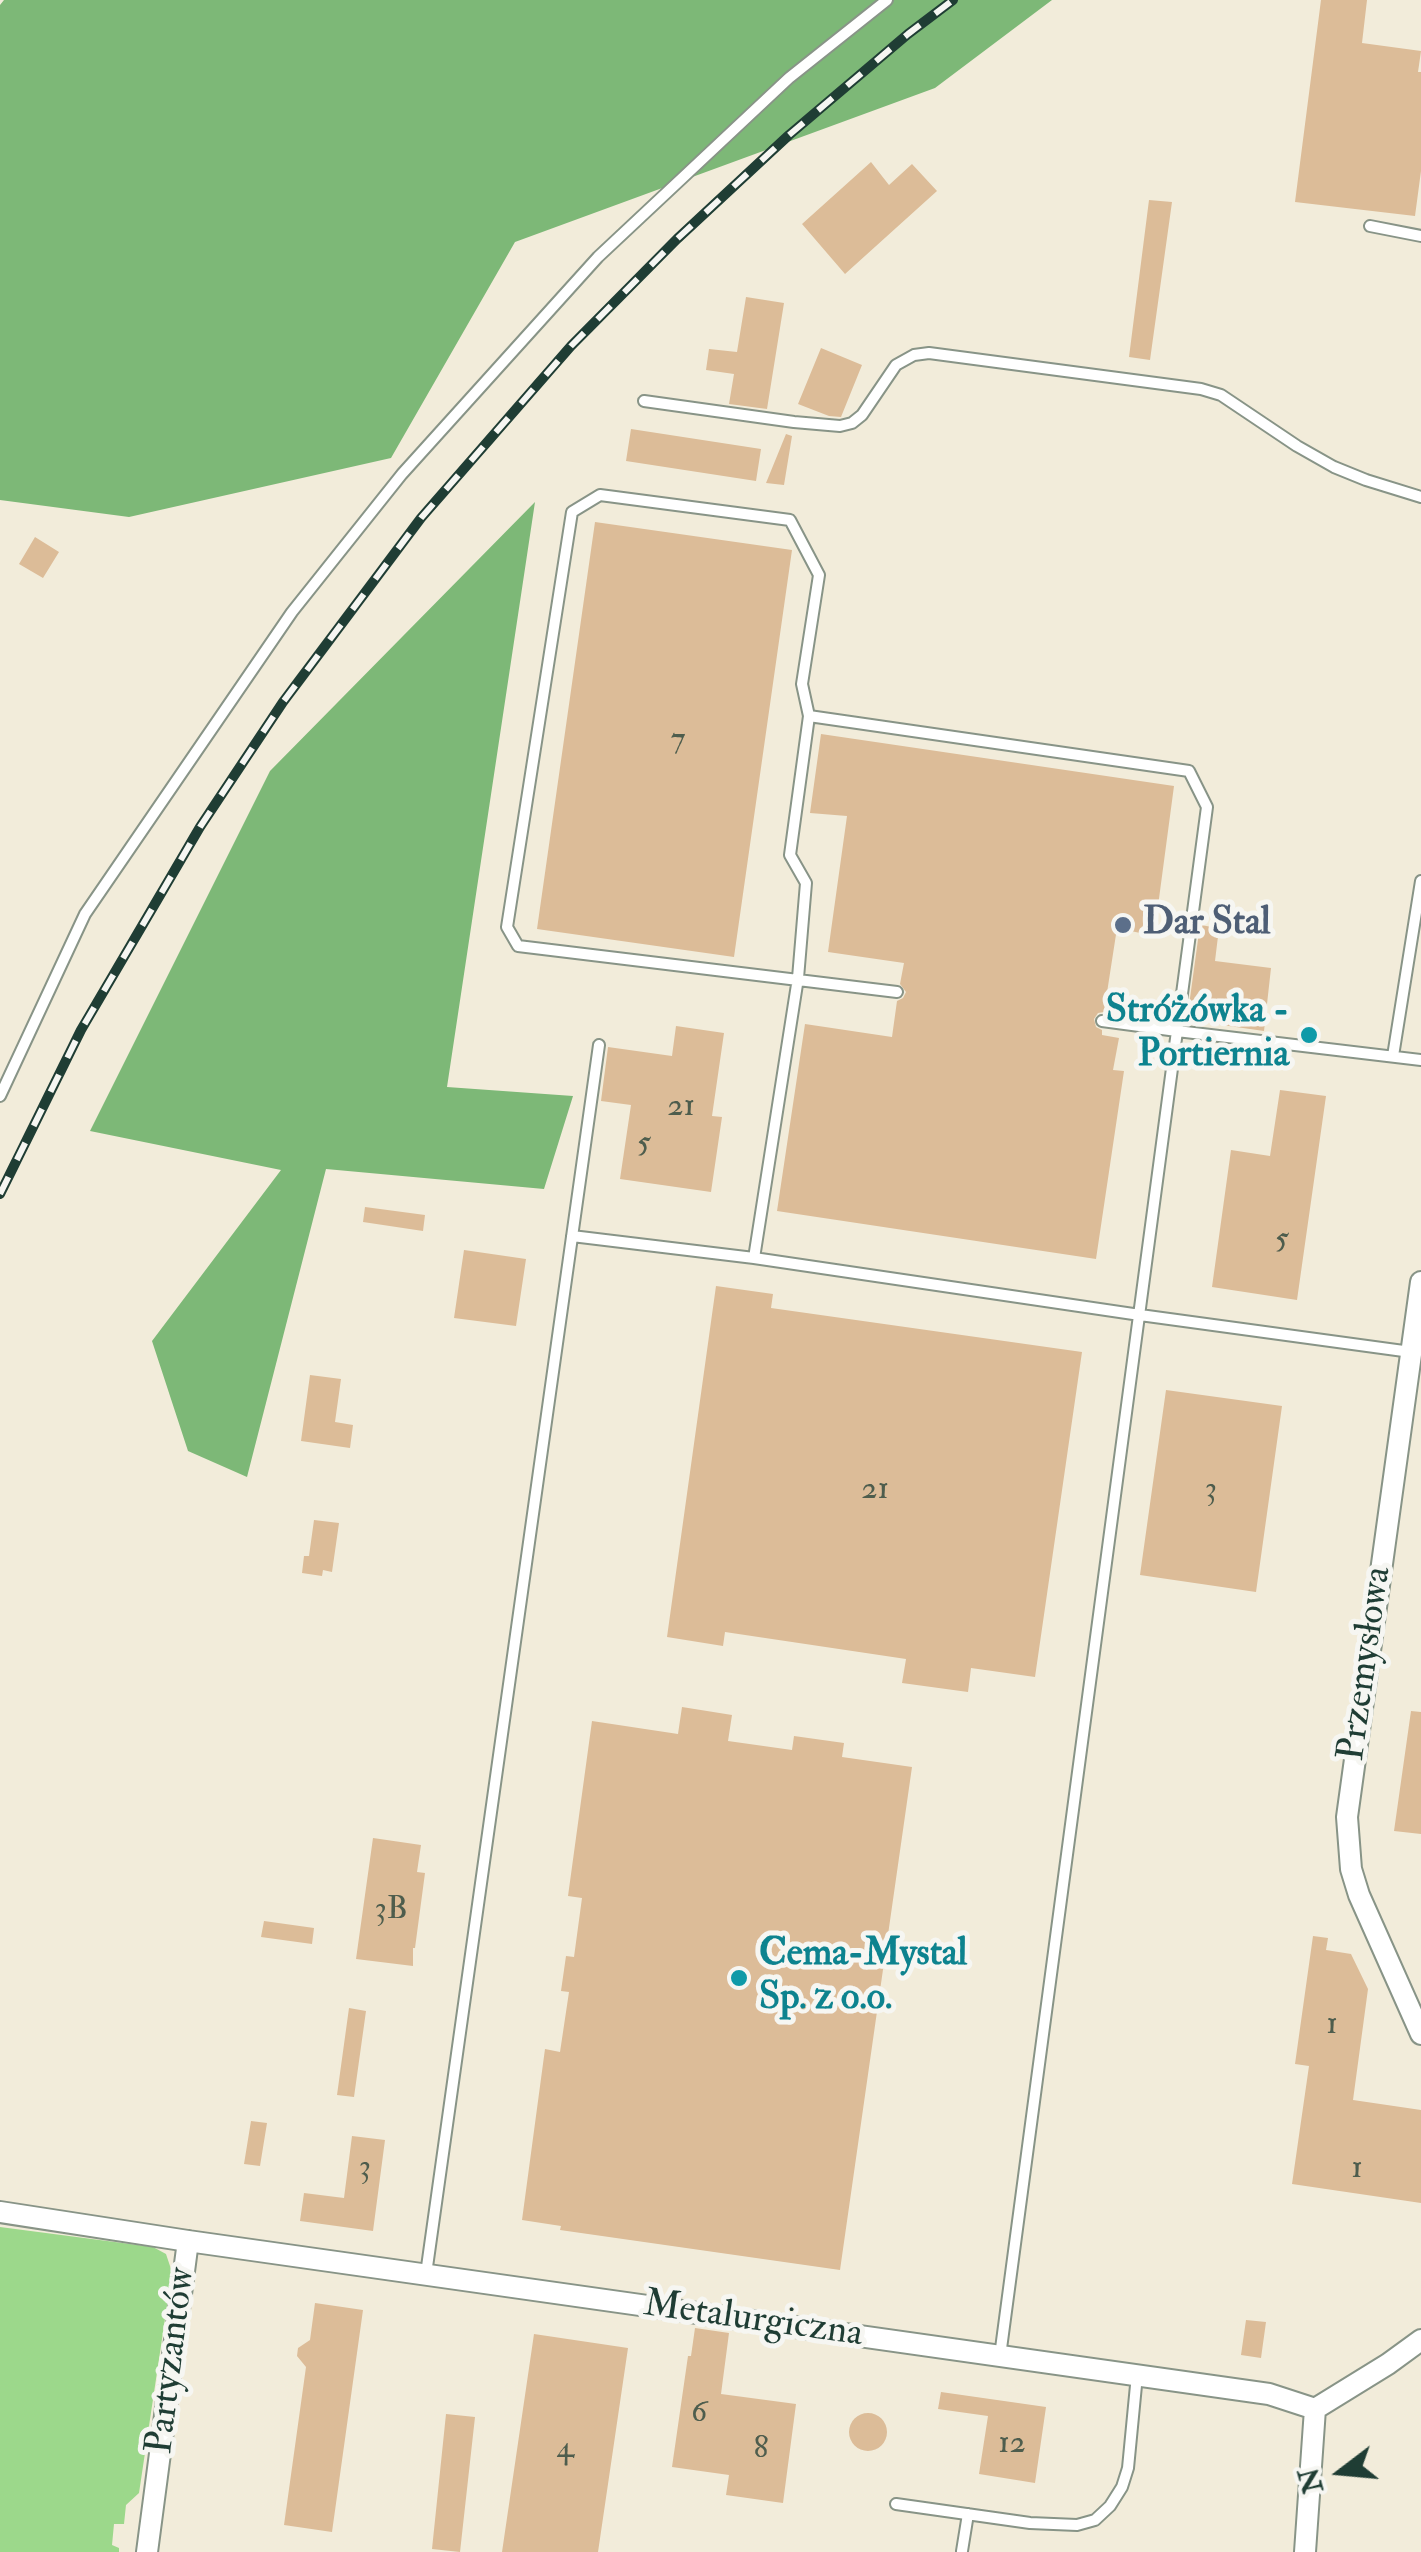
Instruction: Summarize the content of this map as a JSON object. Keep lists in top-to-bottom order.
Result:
{
  "streets": {
    "street": ["Przemysłowa", "Metalurgiczna", "Partyzantów"]
  },
  "crossings": [
    ["Metalurgiczna", "Partyzantów"]
  ],
  "places": ["Dar Stal", "Stróżówka - Portiernia", "Cema-Mystal Sp. z o.o."],
  "house_numbers": [
    "7",
    "21",
    "5",
    "5",
    "21",
    "3",
    "3B",
    "1",
    "3",
    "1",
    "6",
    "12",
    "4",
    "8"
  ],
  "north": "left"
}
